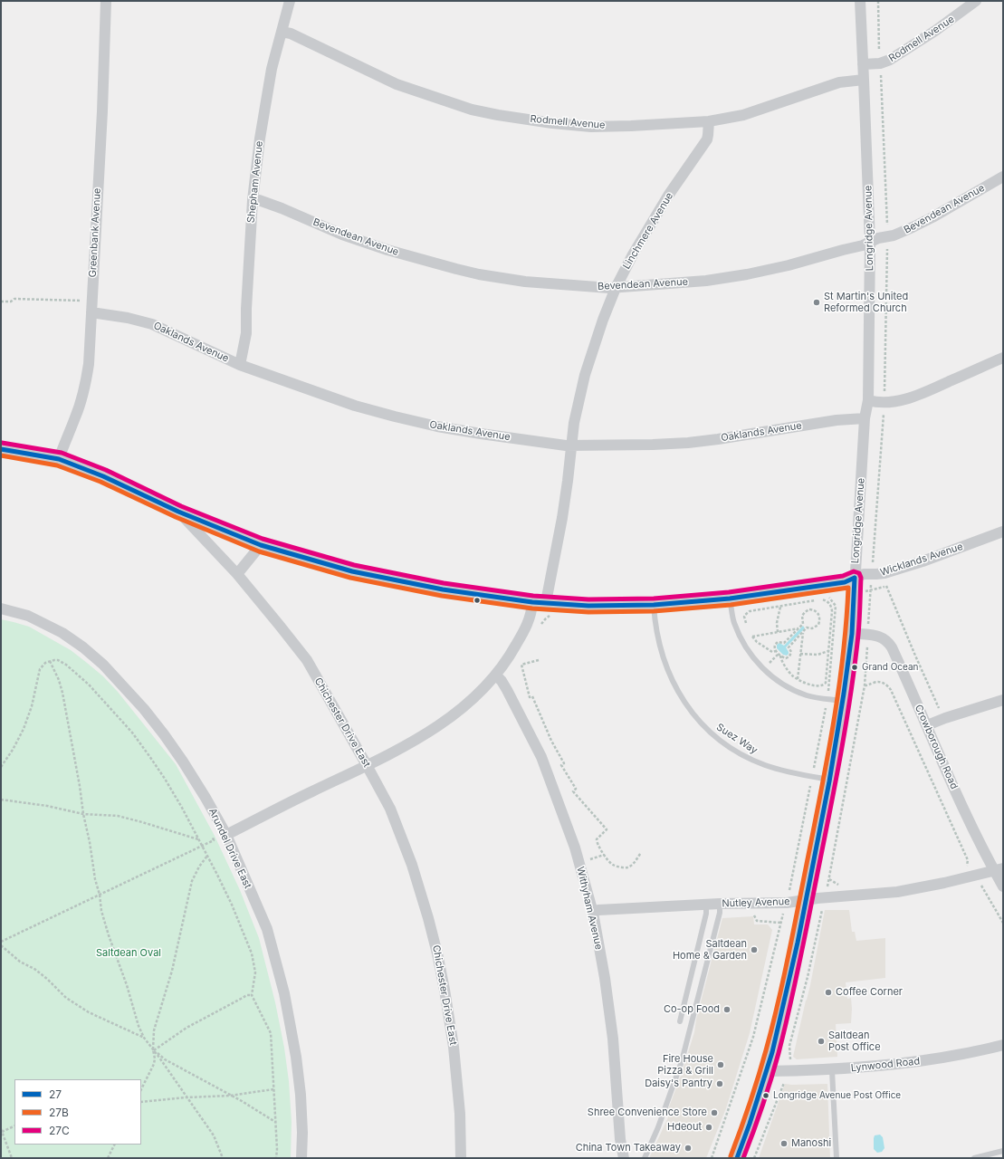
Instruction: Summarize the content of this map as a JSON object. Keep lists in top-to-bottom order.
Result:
{
  "streets": {
    "street": [
      "Rodmell Avenue",
      "Shepham Avenue",
      "Bevendean Avenue",
      "Longridge Avenue",
      "Linchmere Avenue",
      "Greenbank Avenue",
      "Oaklands Avenue",
      "Wicklands Avenue",
      "Chichester Drive East",
      "Crowborough Road",
      "Arundel Drive East",
      "Nutley Avenue",
      "Withyham Avenue",
      "Lynwood Road"
    ],
    "lane": ["Suez Way"]
  },
  "crossings": [
    ["Rodmell Avenue", "Shepham Avenue"],
    ["Rodmell Avenue", "Longridge Avenue"],
    ["Rodmell Avenue", "Linchmere Avenue"],
    ["Shepham Avenue", "Bevendean Avenue"],
    ["Shepham Avenue", "Oaklands Avenue"],
    ["Bevendean Avenue", "Longridge Avenue"],
    ["Bevendean Avenue", "Linchmere Avenue"],
    ["Longridge Avenue", "Oaklands Avenue"],
    ["Longridge Avenue", "Wicklands Avenue"],
    ["Longridge Avenue", "Suez Way"],
    ["Longridge Avenue", "Crowborough Road"],
    ["Longridge Avenue", "Nutley Avenue"],
    ["Longridge Avenue", "Lynwood Road"],
    ["Linchmere Avenue", "Oaklands Avenue"],
    ["Linchmere Avenue", "Wicklands Avenue"],
    ["Greenbank Avenue", "Oaklands Avenue"],
    ["Greenbank Avenue", "Chichester Drive East"],
    ["Wicklands Avenue", "Chichester Drive East"],
    ["Wicklands Avenue", "Suez Way"],
    ["Crowborough Road", "Nutley Avenue"],
    ["Nutley Avenue", "Withyham Avenue"]
  ],
  "parks": ["Saltdean Oval"],
  "places": [
    "St Martin's United Reformed Church",
    "Grand Ocean",
    "Saltdean Home & Garden",
    "Coffee Corner",
    "Co-op Food",
    "Saltdean Post Office",
    "Fire House Pizza & Grill",
    "Daisy's Pantry",
    "Longridge Avenue Post Office",
    "Shree Convenience Store",
    "Hdeout",
    "Manoshi",
    "China Town Takeaway"
  ],
  "lines": ["transit line 27C", "transit line 27", "transit line 27B"],
  "legend": ["27", "27B", "27C"]
}
